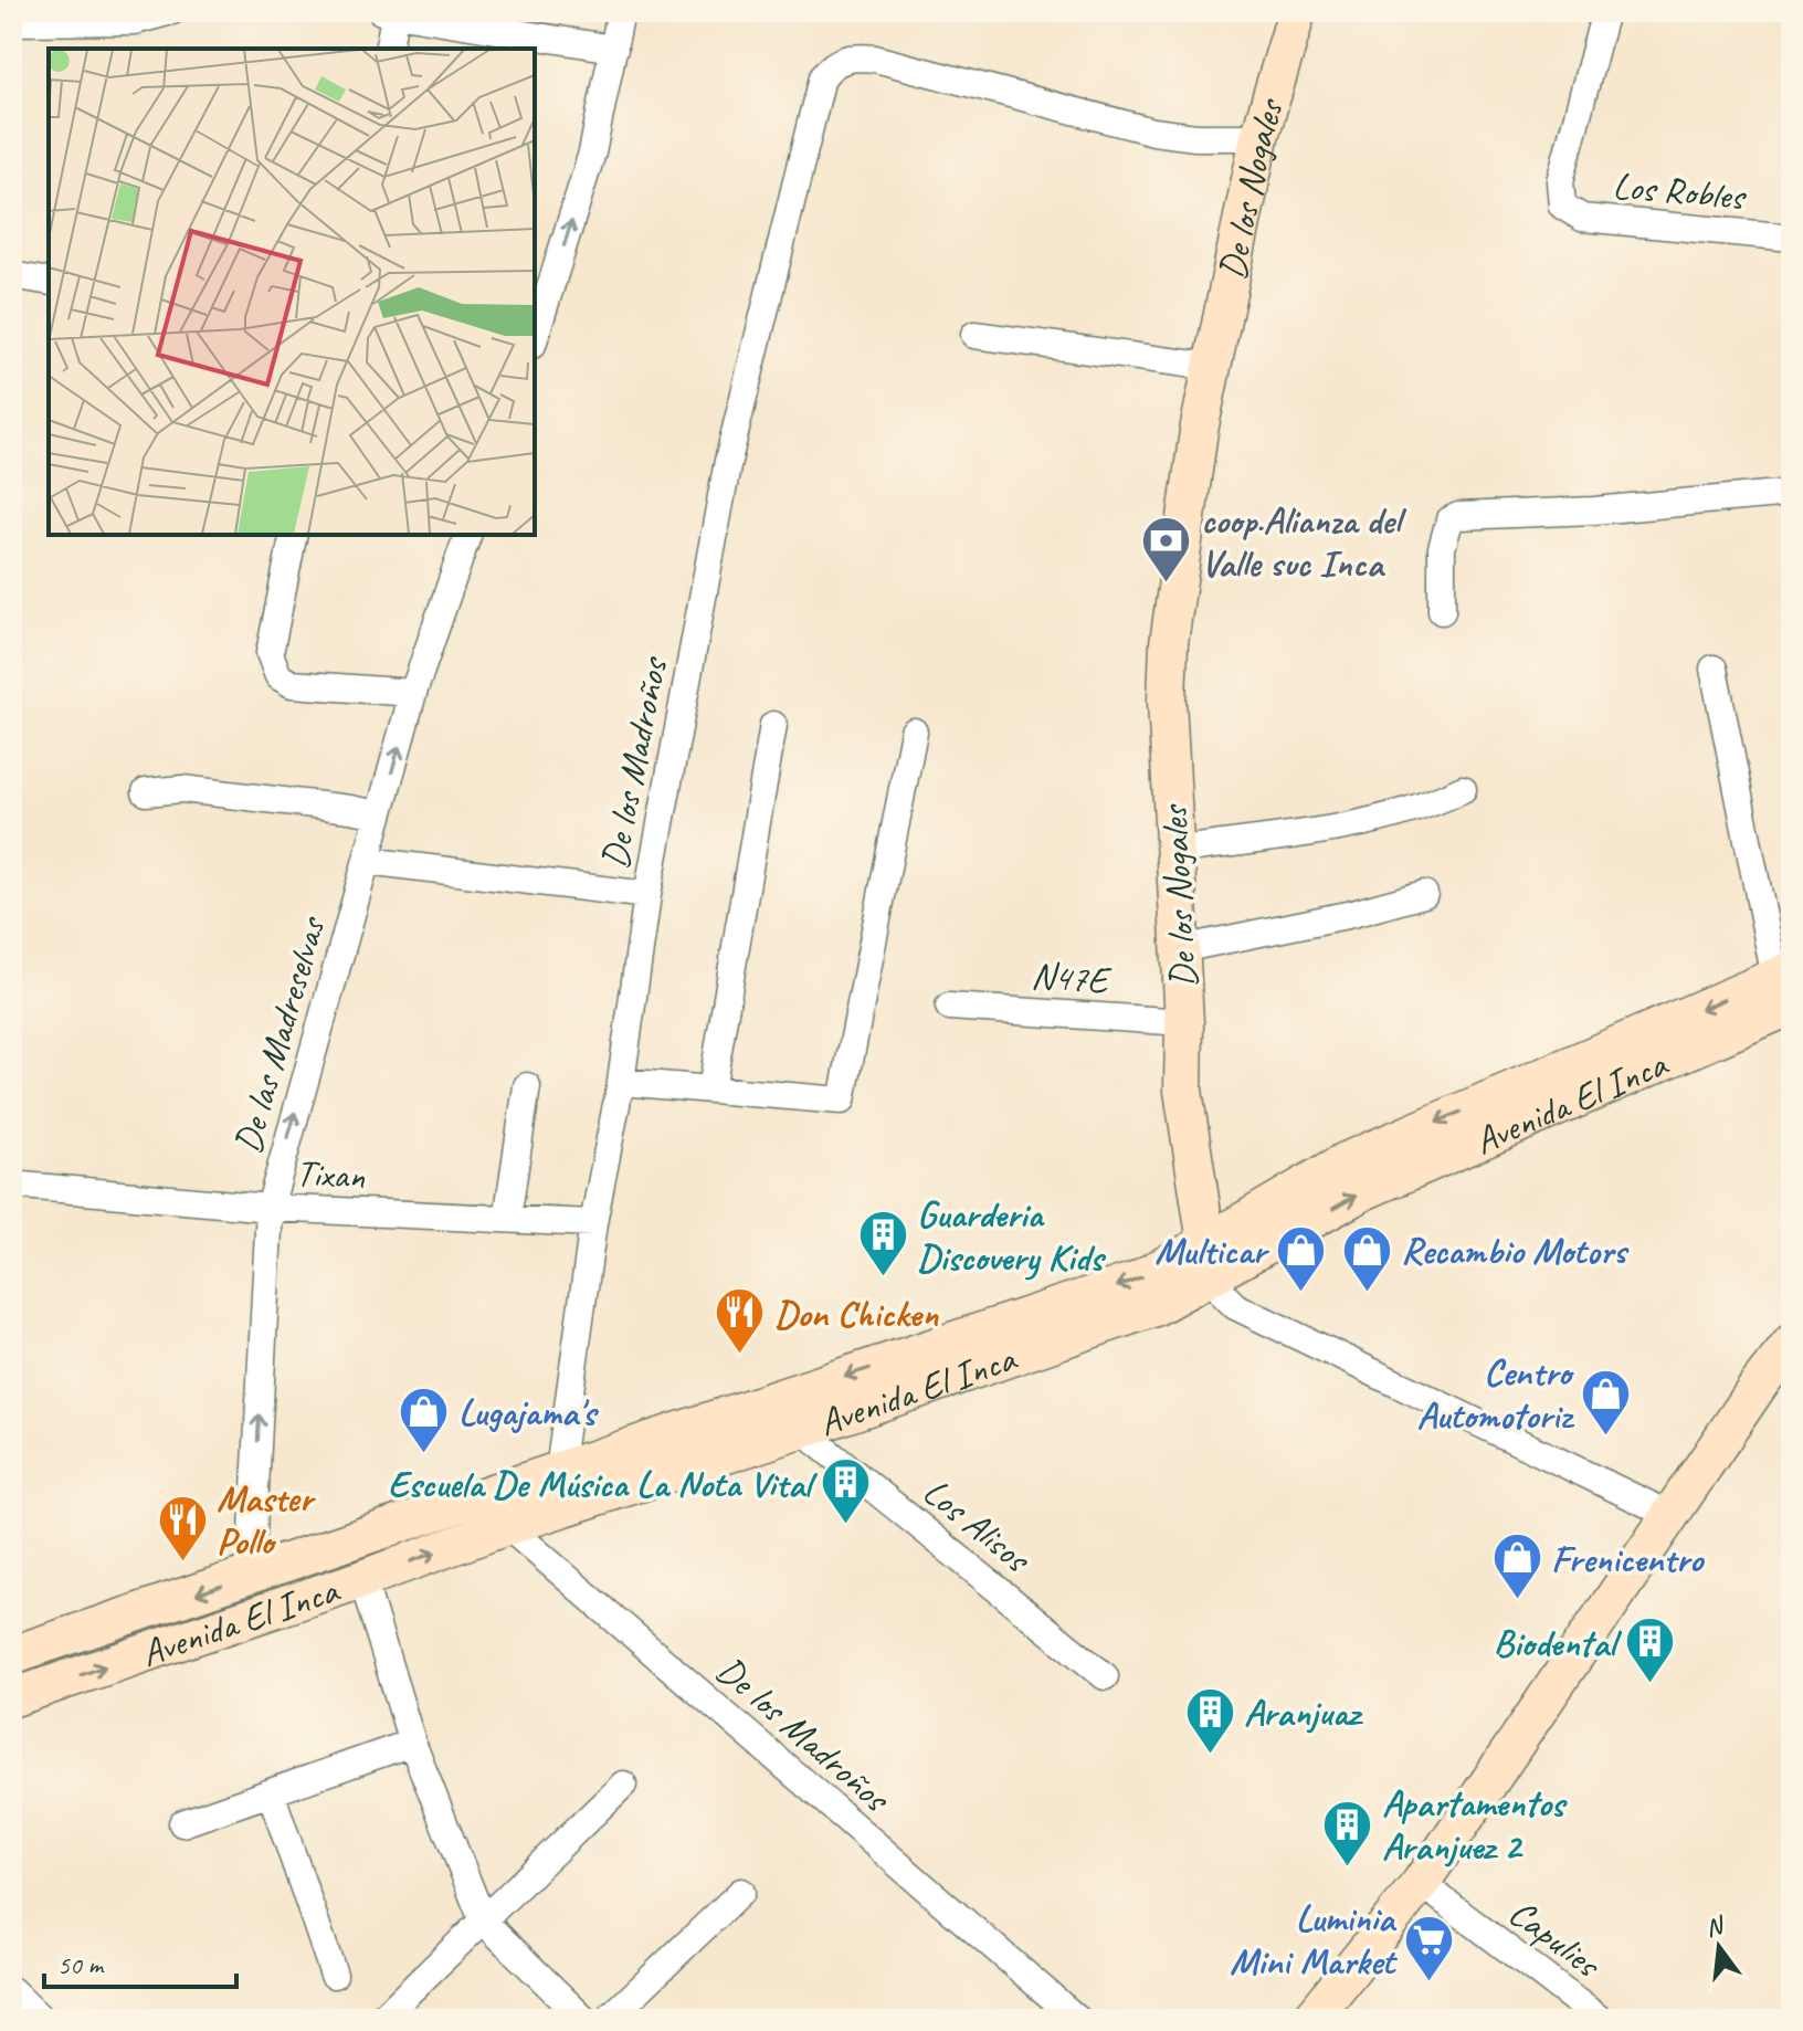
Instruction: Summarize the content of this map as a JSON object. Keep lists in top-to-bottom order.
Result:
{
  "streets": {
    "main road": ["De los Nogales", "Avenida El Inca"],
    "street": [
      "Los Robles",
      "De los Madroños",
      "N47E",
      "De las Madreselvas",
      "Tixan",
      "Los Alisos",
      "Capulies"
    ]
  },
  "crossings": [
    ["De los Nogales", "De los Madroños"],
    ["De los Nogales", "N47E"],
    ["De los Nogales", "Avenida El Inca"],
    ["De los Madroños", "Avenida El Inca"],
    ["De los Madroños", "Tixan"],
    ["De las Madreselvas", "Avenida El Inca"],
    ["De las Madreselvas", "Tixan"],
    ["Avenida El Inca", "Los Alisos"]
  ],
  "one_way": ["De las Madreselvas"],
  "places": {
    "bank": ["coop.Alianza del Valle suc Inca"],
    "building": [
      "Guarderia Discovery Kids",
      "Escuela De Música La Nota Vital",
      "Biodental",
      "Aranjuaz",
      "Apartamentos Aranjuez 2"
    ],
    "shop": [
      "Multicar",
      "Recambio Motors",
      "Centro Automotoriz",
      "Lugajama's",
      "Frenicentro"
    ],
    "restaurant": ["Don Chicken", "Master Pollo"],
    "supermarket": ["Luminia Mini Market"]
  },
  "scale_bar": "50 m",
  "north": "top"
}
